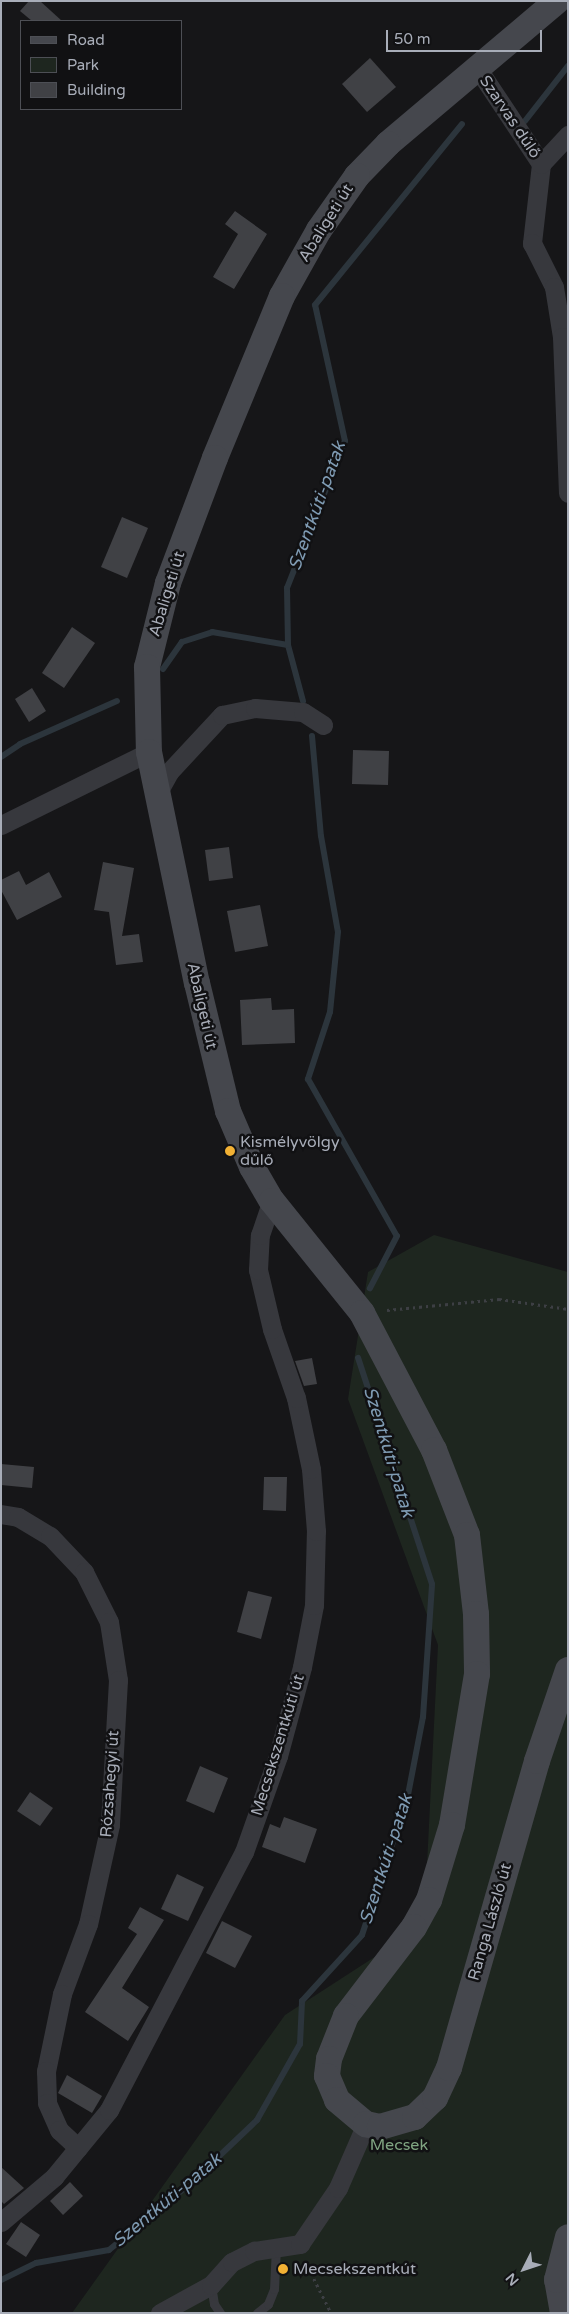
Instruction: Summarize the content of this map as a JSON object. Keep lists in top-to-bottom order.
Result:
{
  "streets": {
    "main road": ["Abaligeti út", "Ranga László út"],
    "street": ["Szarvas dűlő", "Mecsekszentkúti út", "Rózsahegyi út"]
  },
  "crossings": [
    ["Szarvas dűlő", "Abaligeti út"],
    ["Abaligeti út", "Mecsekszentkúti út"],
    ["Abaligeti út", "Ranga László út"],
    ["Mecsekszentkúti út", "Rózsahegyi út"]
  ],
  "water": ["Szentkúti-patak"],
  "parks": ["Mecsek"],
  "places": ["Kismélyvölgy dűlő", "Mecsekszentkút"],
  "legend": ["Road", "Park", "Building"],
  "scale_bar": "50 m",
  "north": "bottom left"
}
